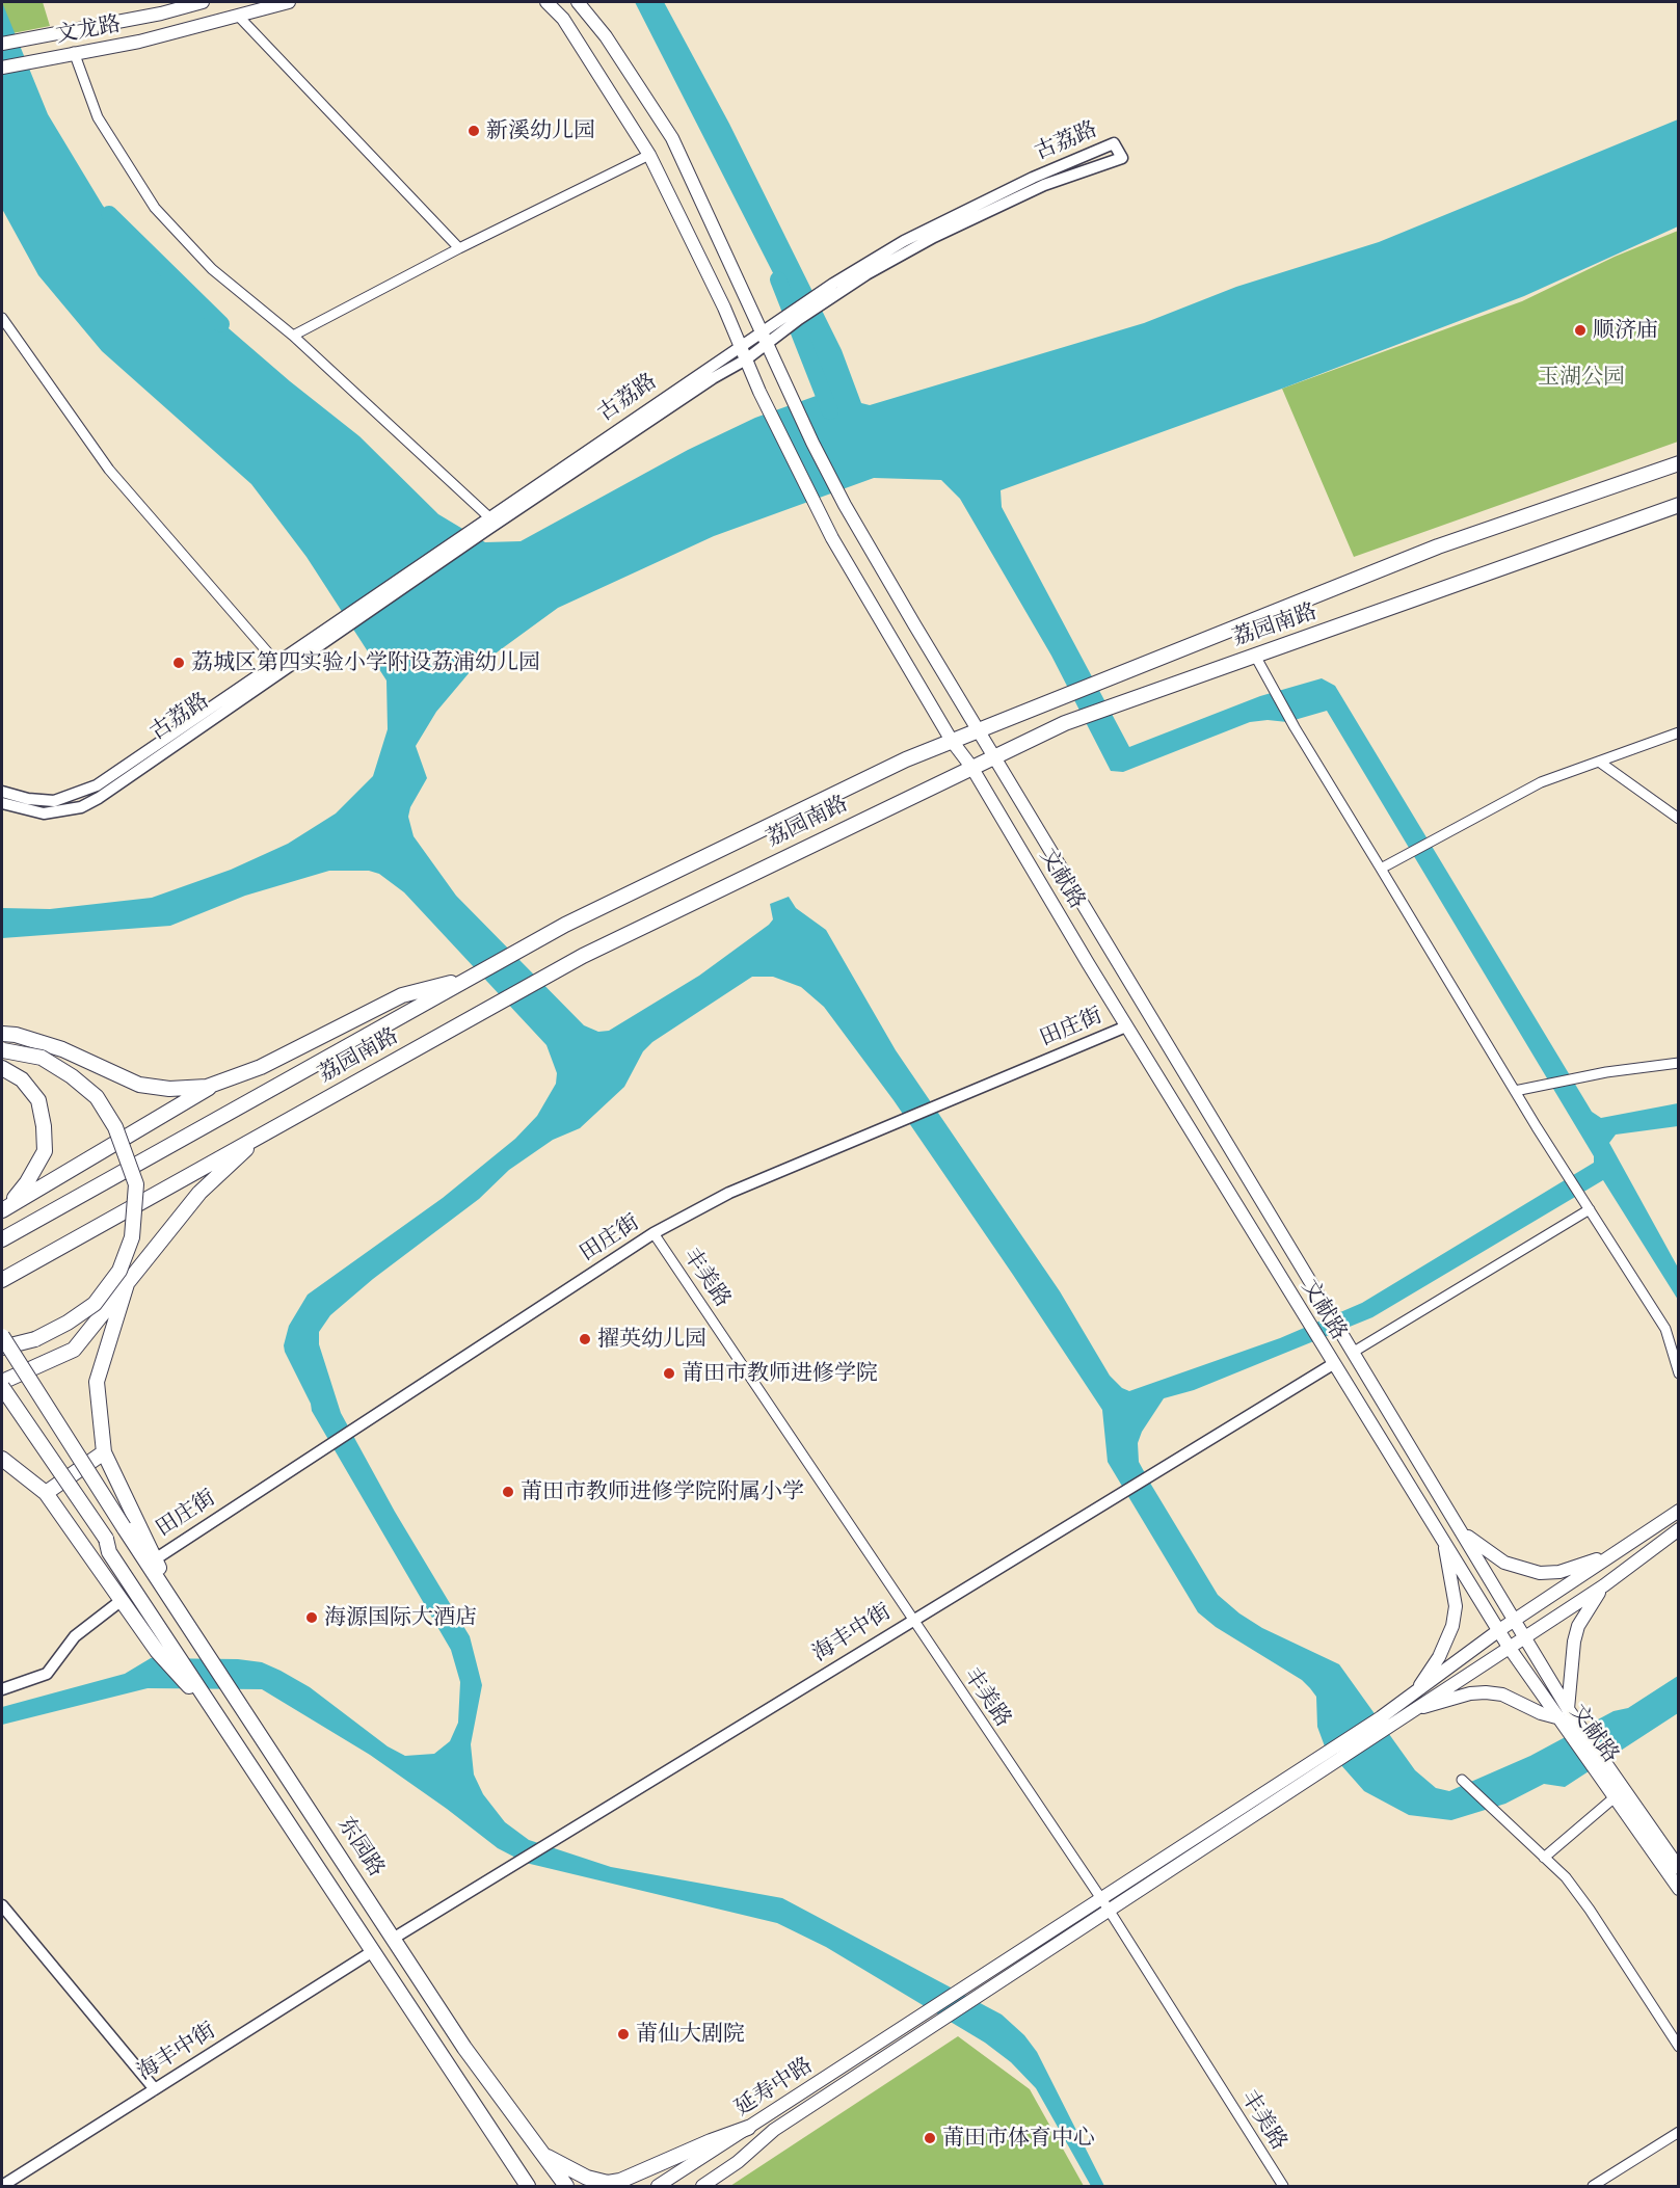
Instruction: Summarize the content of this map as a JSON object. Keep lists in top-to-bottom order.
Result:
{
  "streets": {
    "main road": [
      "文龙路",
      "荔园南路",
      "文献路",
      "东园路",
      "延寿中路"
    ],
    "street": [
      "古荔路",
      "田庄街",
      "丰美路",
      "海丰中街"
    ]
  },
  "crossings": [
    ["古荔路", "文献路"],
    ["荔园南路", "文献路"],
    ["文献路", "田庄街"],
    ["文献路", "海丰中街"],
    ["田庄街", "丰美路"],
    ["丰美路", "海丰中街"],
    ["丰美路", "延寿中路"],
    ["海丰中街", "东园路"]
  ],
  "parks": ["玉湖公园"],
  "places": [
    "新溪幼儿园",
    "顺济庙",
    "荔城区第四实验小学附设荔浦幼儿园",
    "擢英幼儿园",
    "莆田市教师进修学院",
    "莆田市教师进修学院附属小学",
    "海源国际大酒店",
    "莆仙大剧院",
    "莆田市体育中心"
  ]
}
